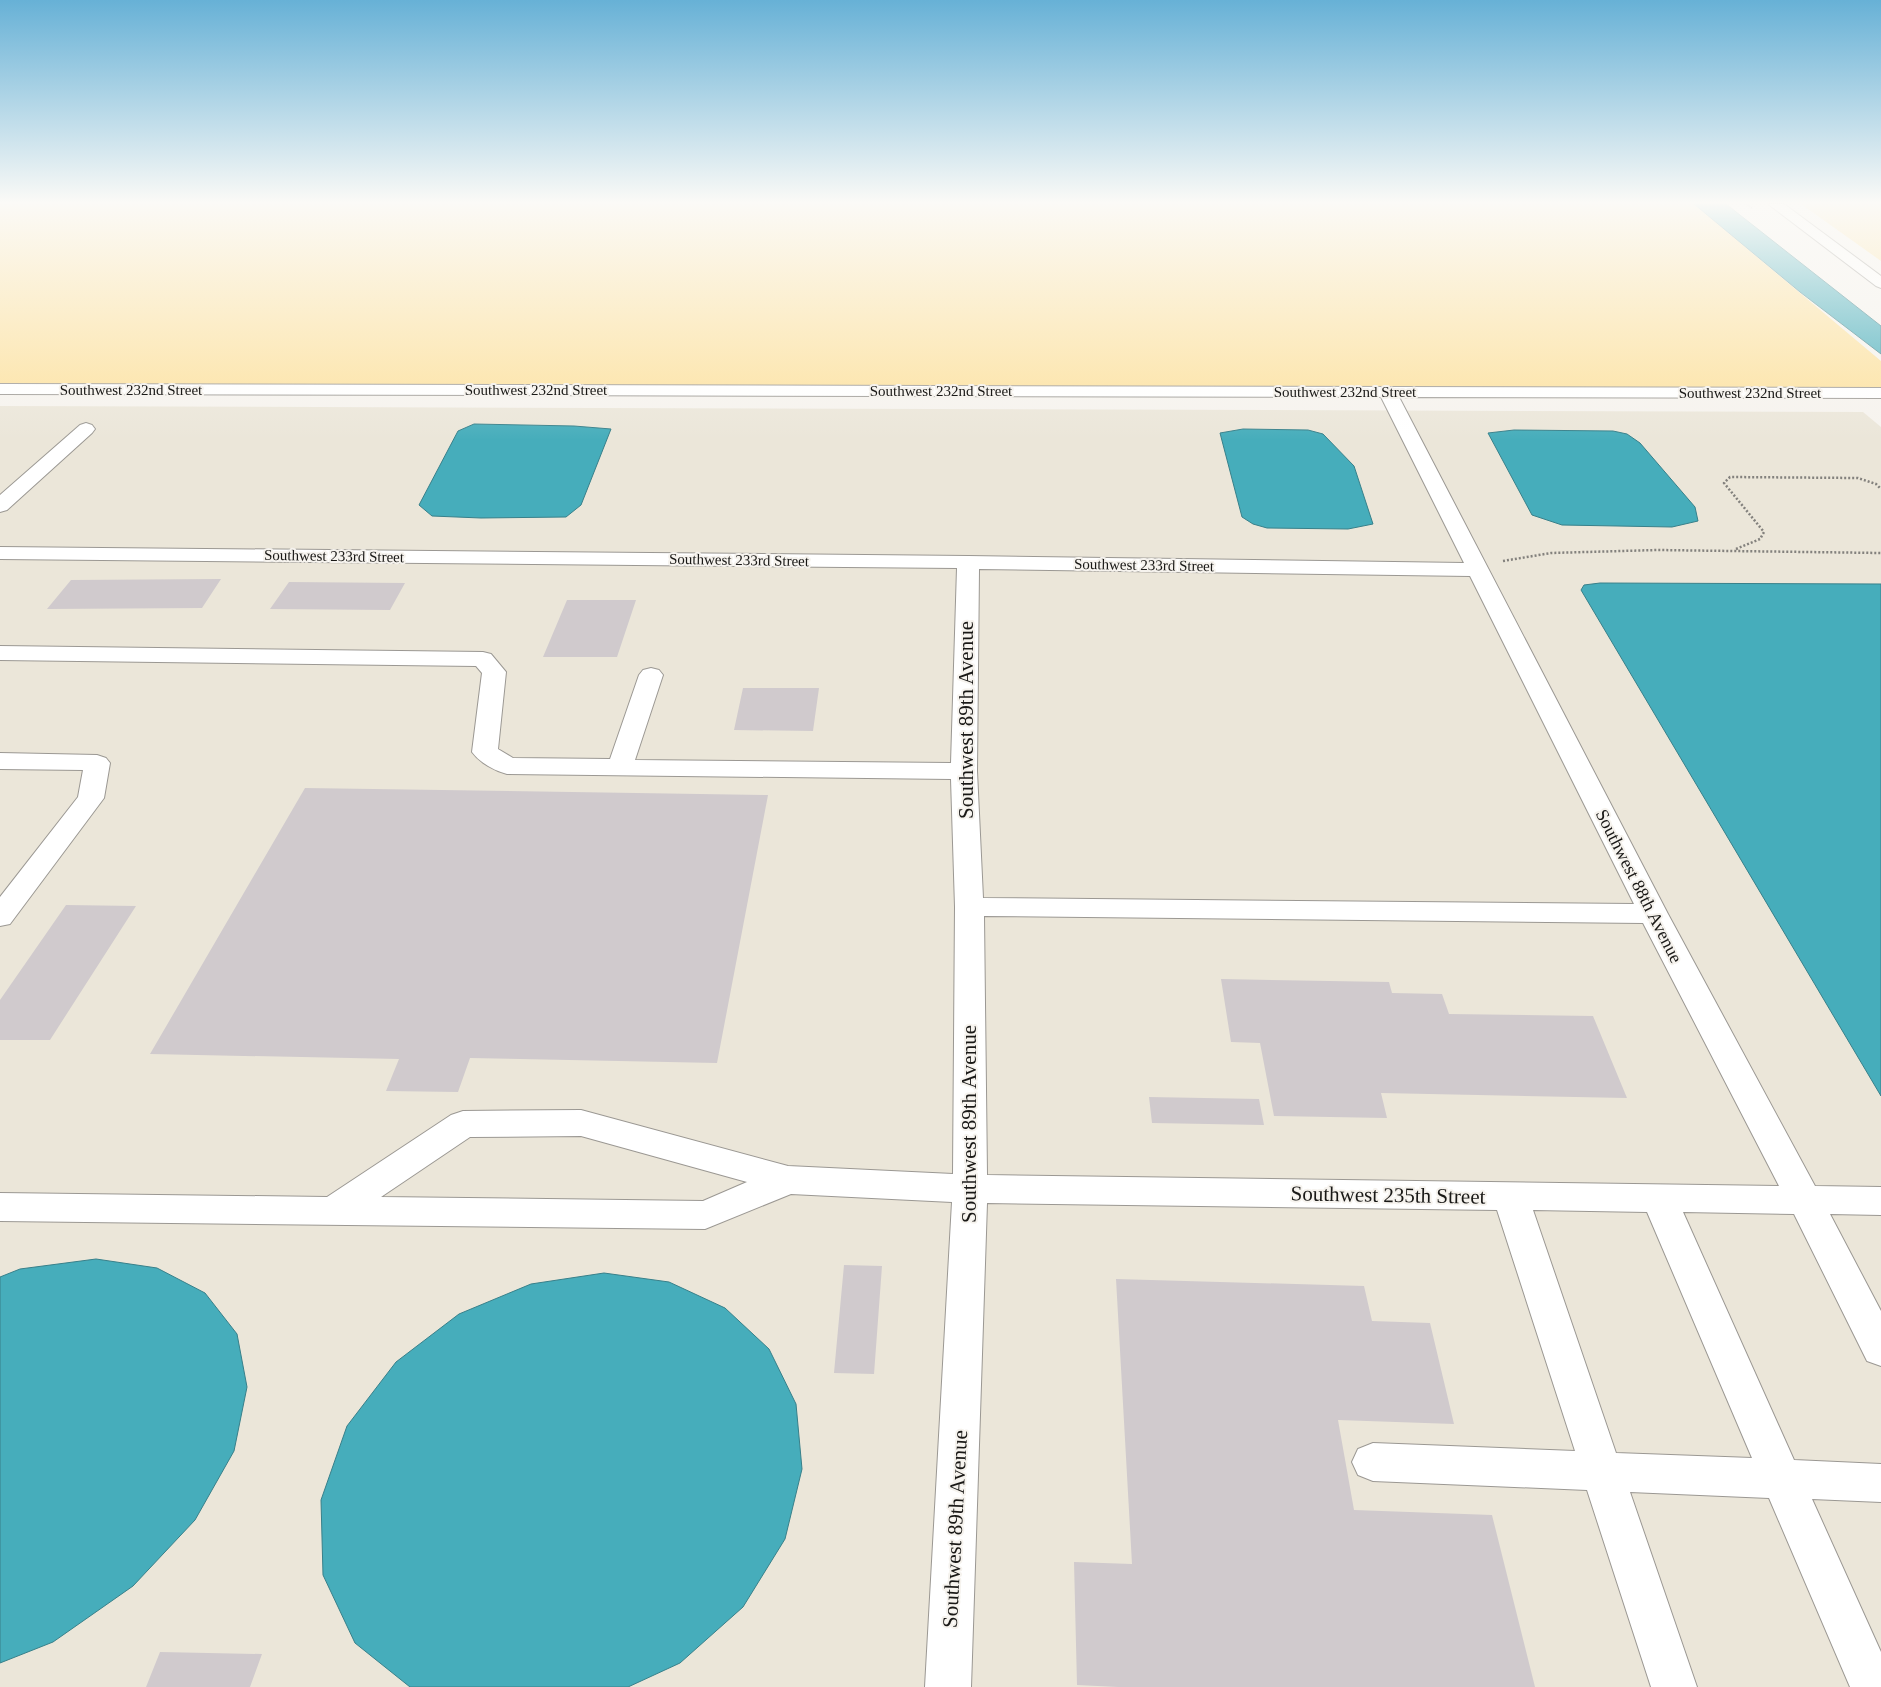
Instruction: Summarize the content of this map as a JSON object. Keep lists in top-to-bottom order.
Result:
{
  "streets": {
    "street": [
      "Southwest 232nd Street",
      "Southwest 233rd Street",
      "Southwest 89th Avenue",
      "Southwest 88th Avenue",
      "Southwest 235th Street"
    ]
  },
  "crossings": [
    ["Southwest 232nd Street", "Southwest 88th Avenue"],
    ["Southwest 233rd Street", "Southwest 89th Avenue"],
    ["Southwest 233rd Street", "Southwest 88th Avenue"],
    ["Southwest 89th Avenue", "Southwest 235th Street"],
    ["Southwest 88th Avenue", "Southwest 235th Street"]
  ]
}
